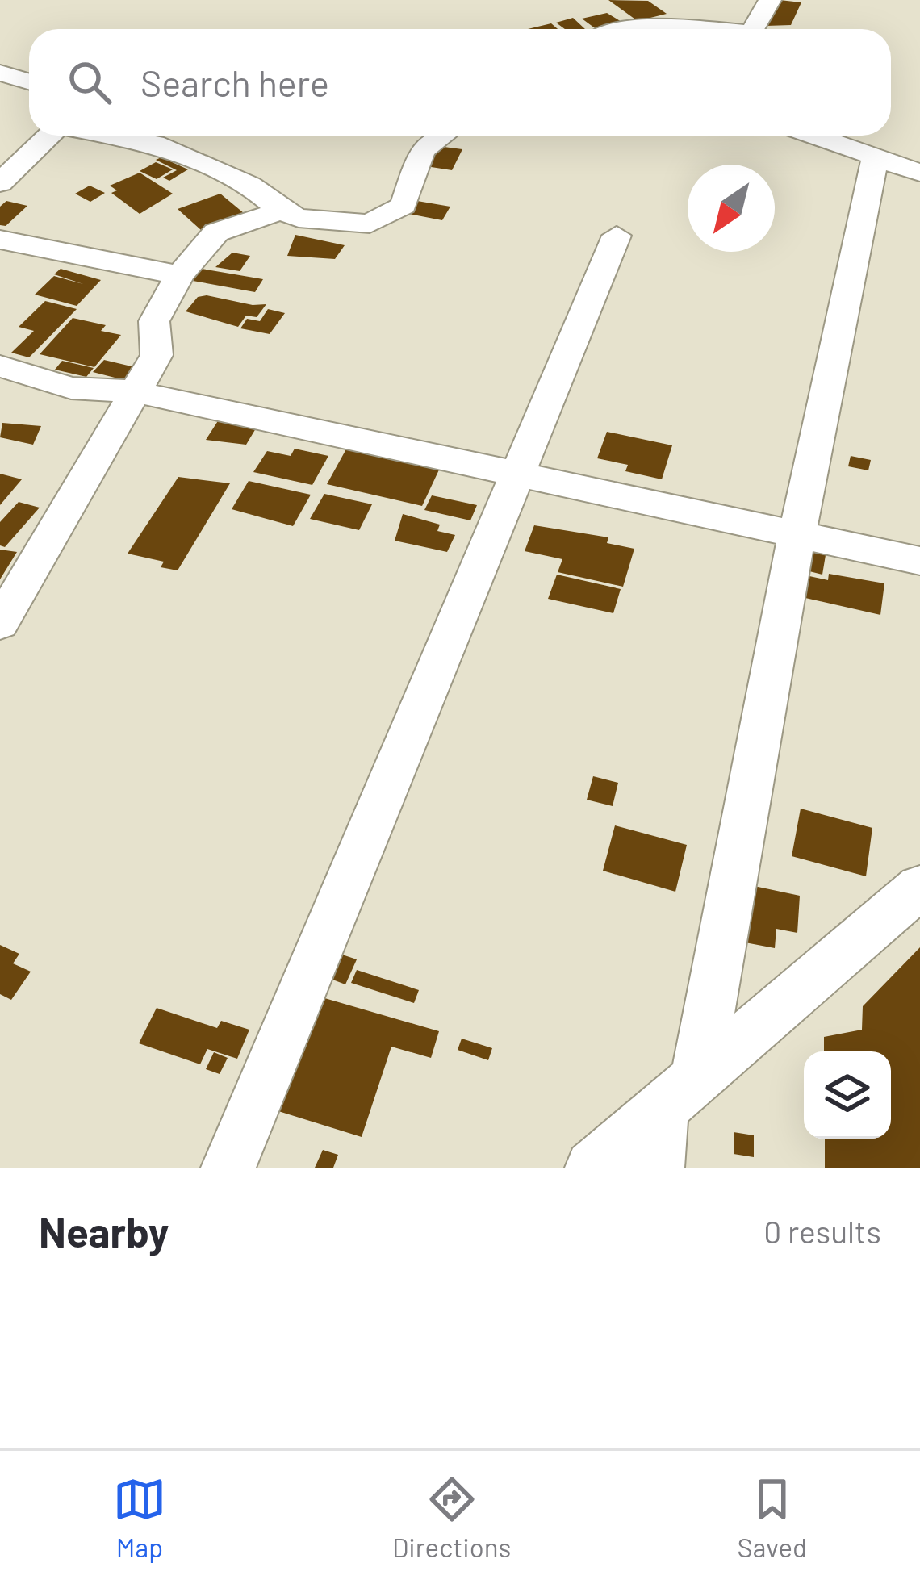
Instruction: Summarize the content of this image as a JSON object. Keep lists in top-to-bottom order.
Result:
{
  "north": "bottom left",
  "page": {
    "search": "Search here",
    "heading": ["Nearby", "0 results"],
    "nav": ["Map", "Directions", "Saved"]
  }
}
